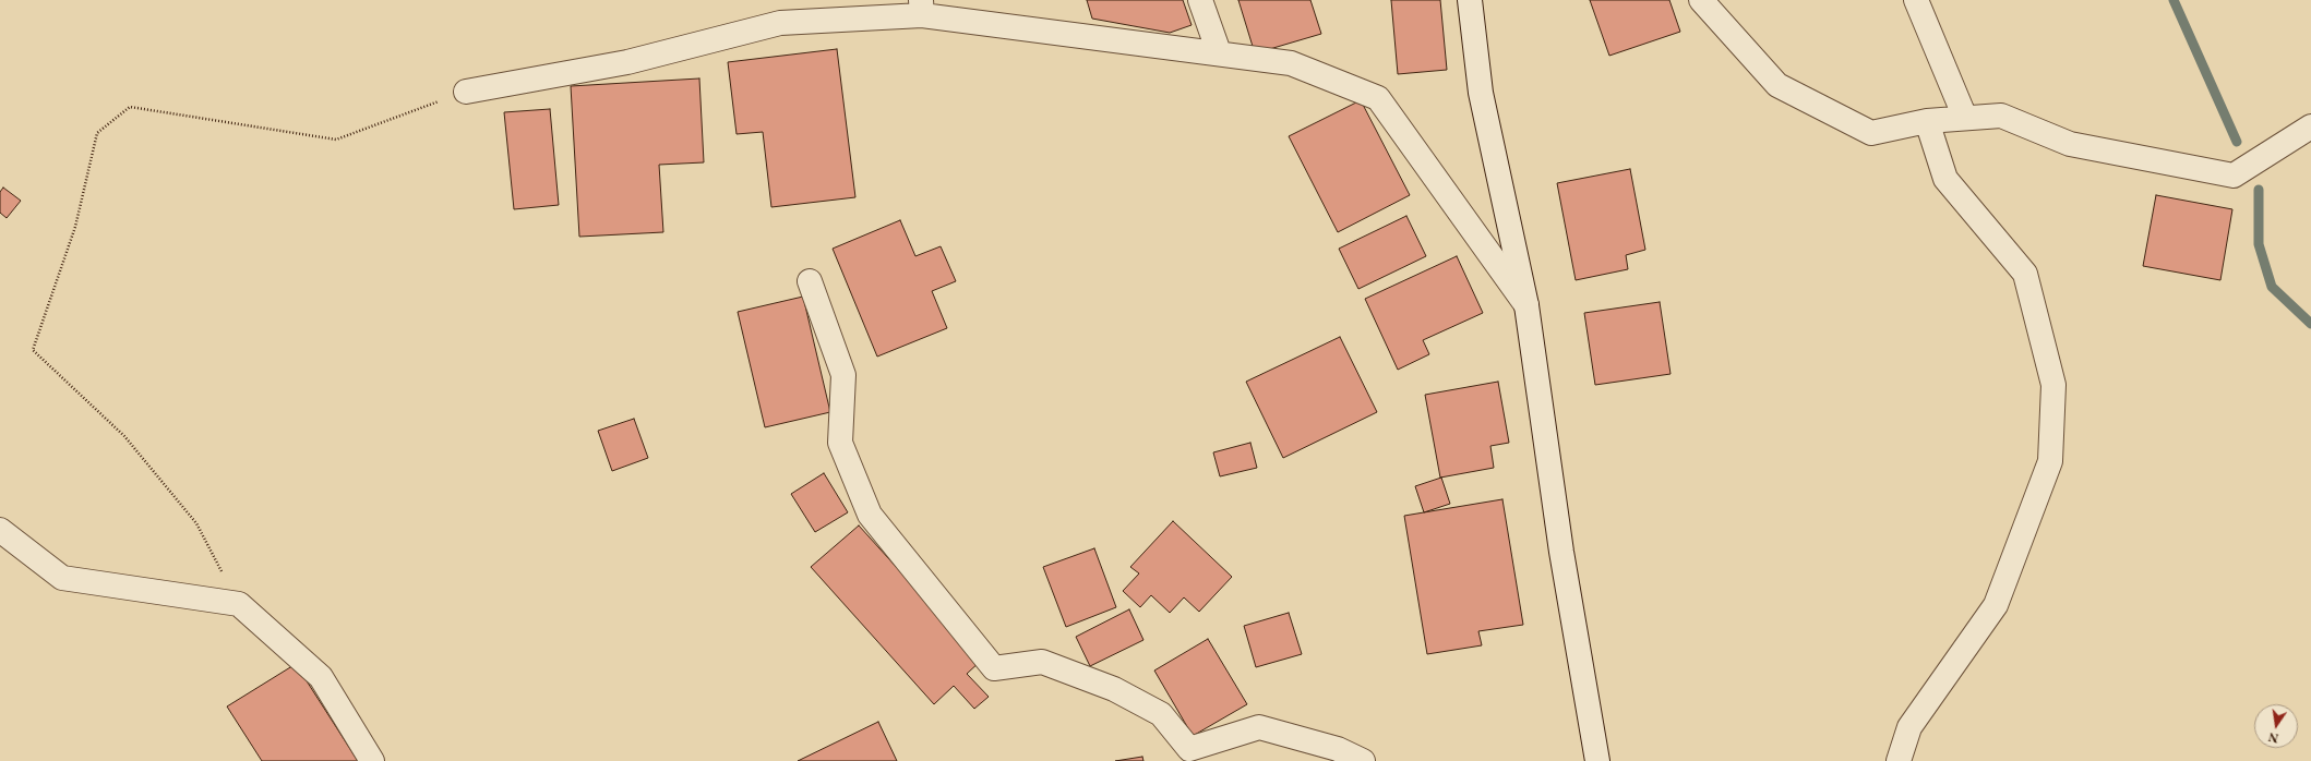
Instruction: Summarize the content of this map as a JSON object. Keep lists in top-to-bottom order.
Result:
{
  "north": "bottom"
}
